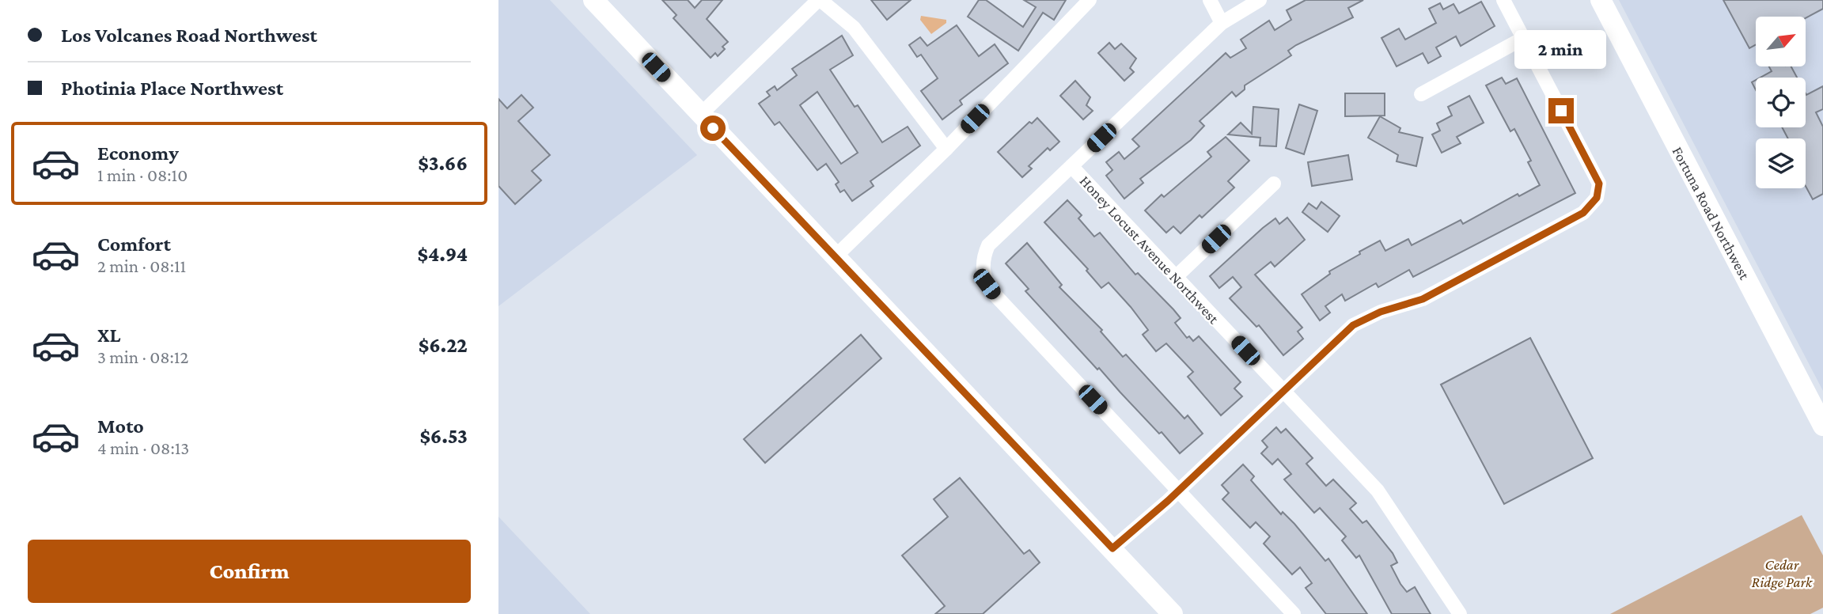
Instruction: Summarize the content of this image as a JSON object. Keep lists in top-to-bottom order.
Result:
{
  "streets": {
    "street": ["Fortuna Road Northwest", "Honey Locust Avenue Northwest"]
  },
  "parks": ["Cedar Ridge Park"],
  "north": "top right",
  "page": {
    "banner": ["Los Volcanes Road Northwest", "Photinia Place Northwest"],
    "bubble": "2 min",
    "list": [
      {
        "name": "Economy",
        "note": "1 min · 08:10",
        "value": "$3.66"
      },
      {
        "name": "Comfort",
        "note": "2 min · 08:11",
        "value": "$4.94"
      },
      {
        "name": "XL",
        "note": "3 min · 08:12",
        "value": "$6.22"
      },
      {
        "name": "Moto",
        "note": "4 min · 08:13",
        "value": "$6.53"
      }
    ],
    "buttons": "Confirm"
  }
}
